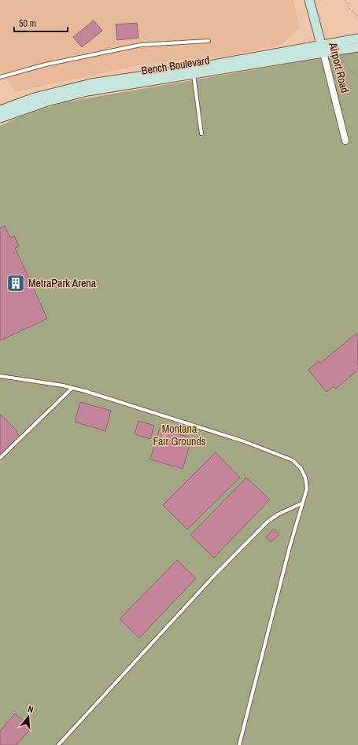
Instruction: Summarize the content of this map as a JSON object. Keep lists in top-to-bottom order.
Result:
{
  "streets": {
    "main road": ["Bench Boulevard", "Airport Road"]
  },
  "parks": ["Montana Fair Grounds"],
  "places": {
    "building": ["MetraPark Arena"]
  },
  "scale_bar": "50 m",
  "north": "top"
}
